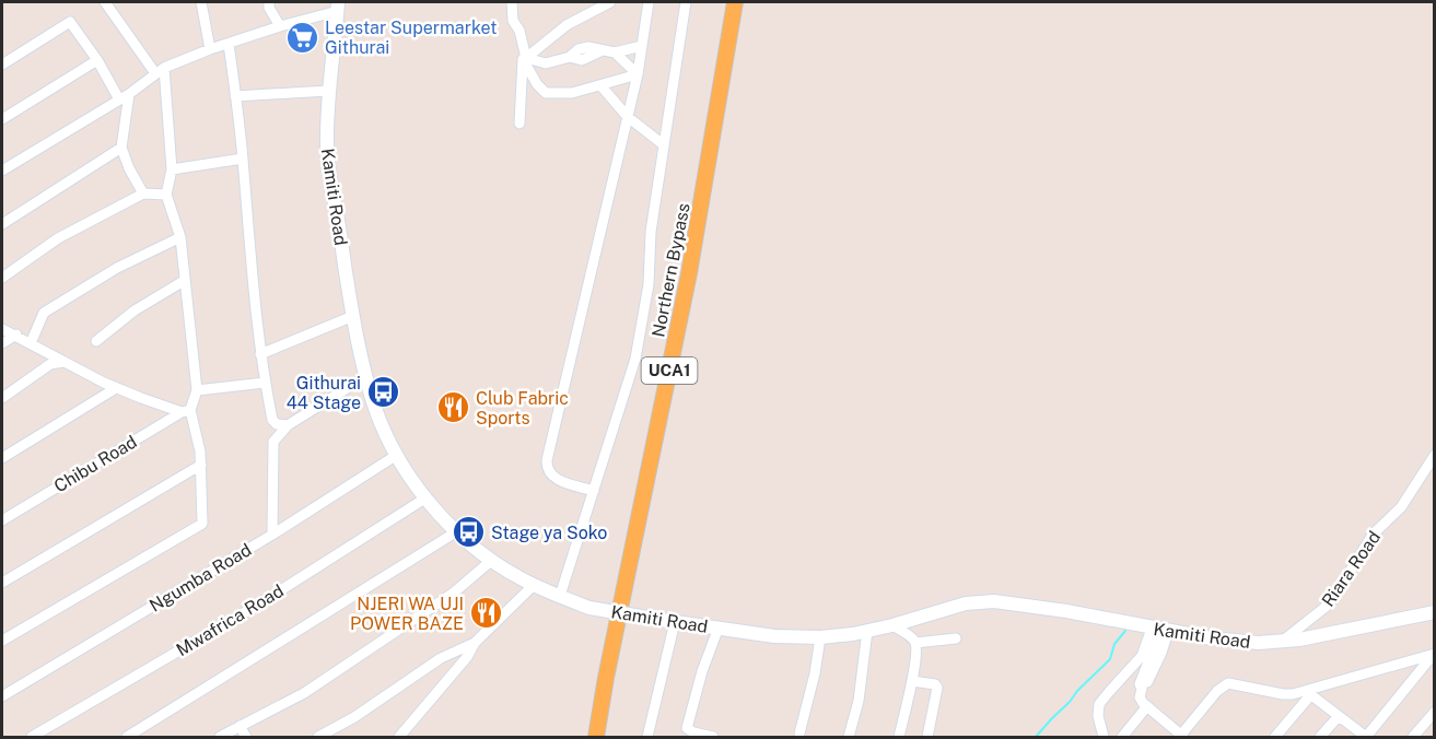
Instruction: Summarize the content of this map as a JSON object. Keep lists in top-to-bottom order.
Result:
{
  "streets": {
    "main road": ["Kamiti Road", "Northern Bypass", "UCA1"],
    "street": [
      "Chibu Road",
      "Riara Road",
      "Ngumba Road",
      "Mwafrica Road"
    ]
  },
  "crossings": [
    ["Kamiti Road", "Riara Road"],
    ["Kamiti Road", "Ngumba Road"],
    ["Kamiti Road", "Mwafrica Road"]
  ],
  "places": {
    "supermarket": ["Leestar Supermarket Githurai"],
    "bus stop": ["Githurai 44 Stage", "Stage ya Soko"],
    "restaurant": ["Club Fabric Sports", "NJERI WA UJI POWER BAZE"]
  }
}
